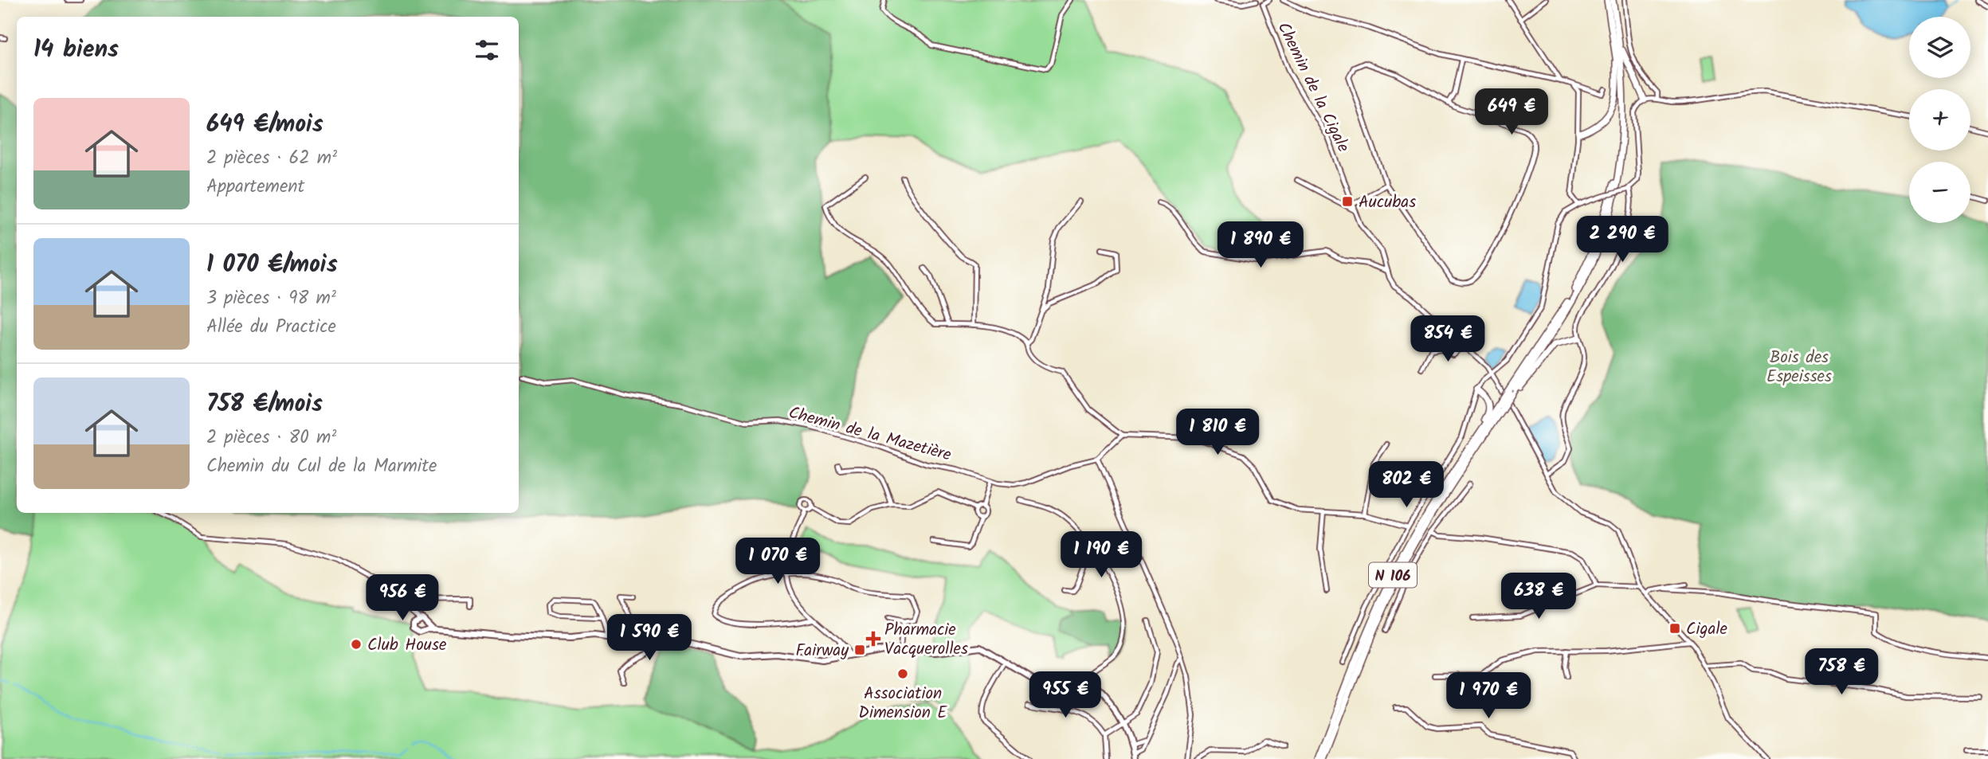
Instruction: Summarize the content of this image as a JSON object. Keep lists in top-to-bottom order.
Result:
{
  "streets": {
    "main road": ["N 106"],
    "street": ["Chemin de la Cigale", "Chemin de la Mazetière"]
  },
  "parks": ["Bois des Espeisses"],
  "places": {
    "transit": ["Aucubas", "Cigale", "Fairway"],
    "health": ["Pharmacie Vacquerolles"],
    "other": ["Club House", "Association Dimension E"]
  },
  "page": {
    "map_buttons": ["+", "−"],
    "heading": "14 biens",
    "list": [
      {
        "name": "649 €/mois",
        "note": "2 pièces · 62 m² · Appartement"
      },
      {
        "name": "1 070 €/mois",
        "note": "3 pièces · 98 m² · Allée du Practice"
      },
      {
        "name": "758 €/mois",
        "note": "2 pièces · 80 m² · Chemin du Cul de la Marmite"
      }
    ],
    "price": [
      "649 €",
      "2 290 €",
      "1 890 €",
      "854 €",
      "1 810 €",
      "802 €",
      "1 190 €",
      "1 070 €",
      "638 €",
      "956 €",
      "1 590 €",
      "758 €",
      "955 €",
      "1 970 €"
    ]
  }
}
